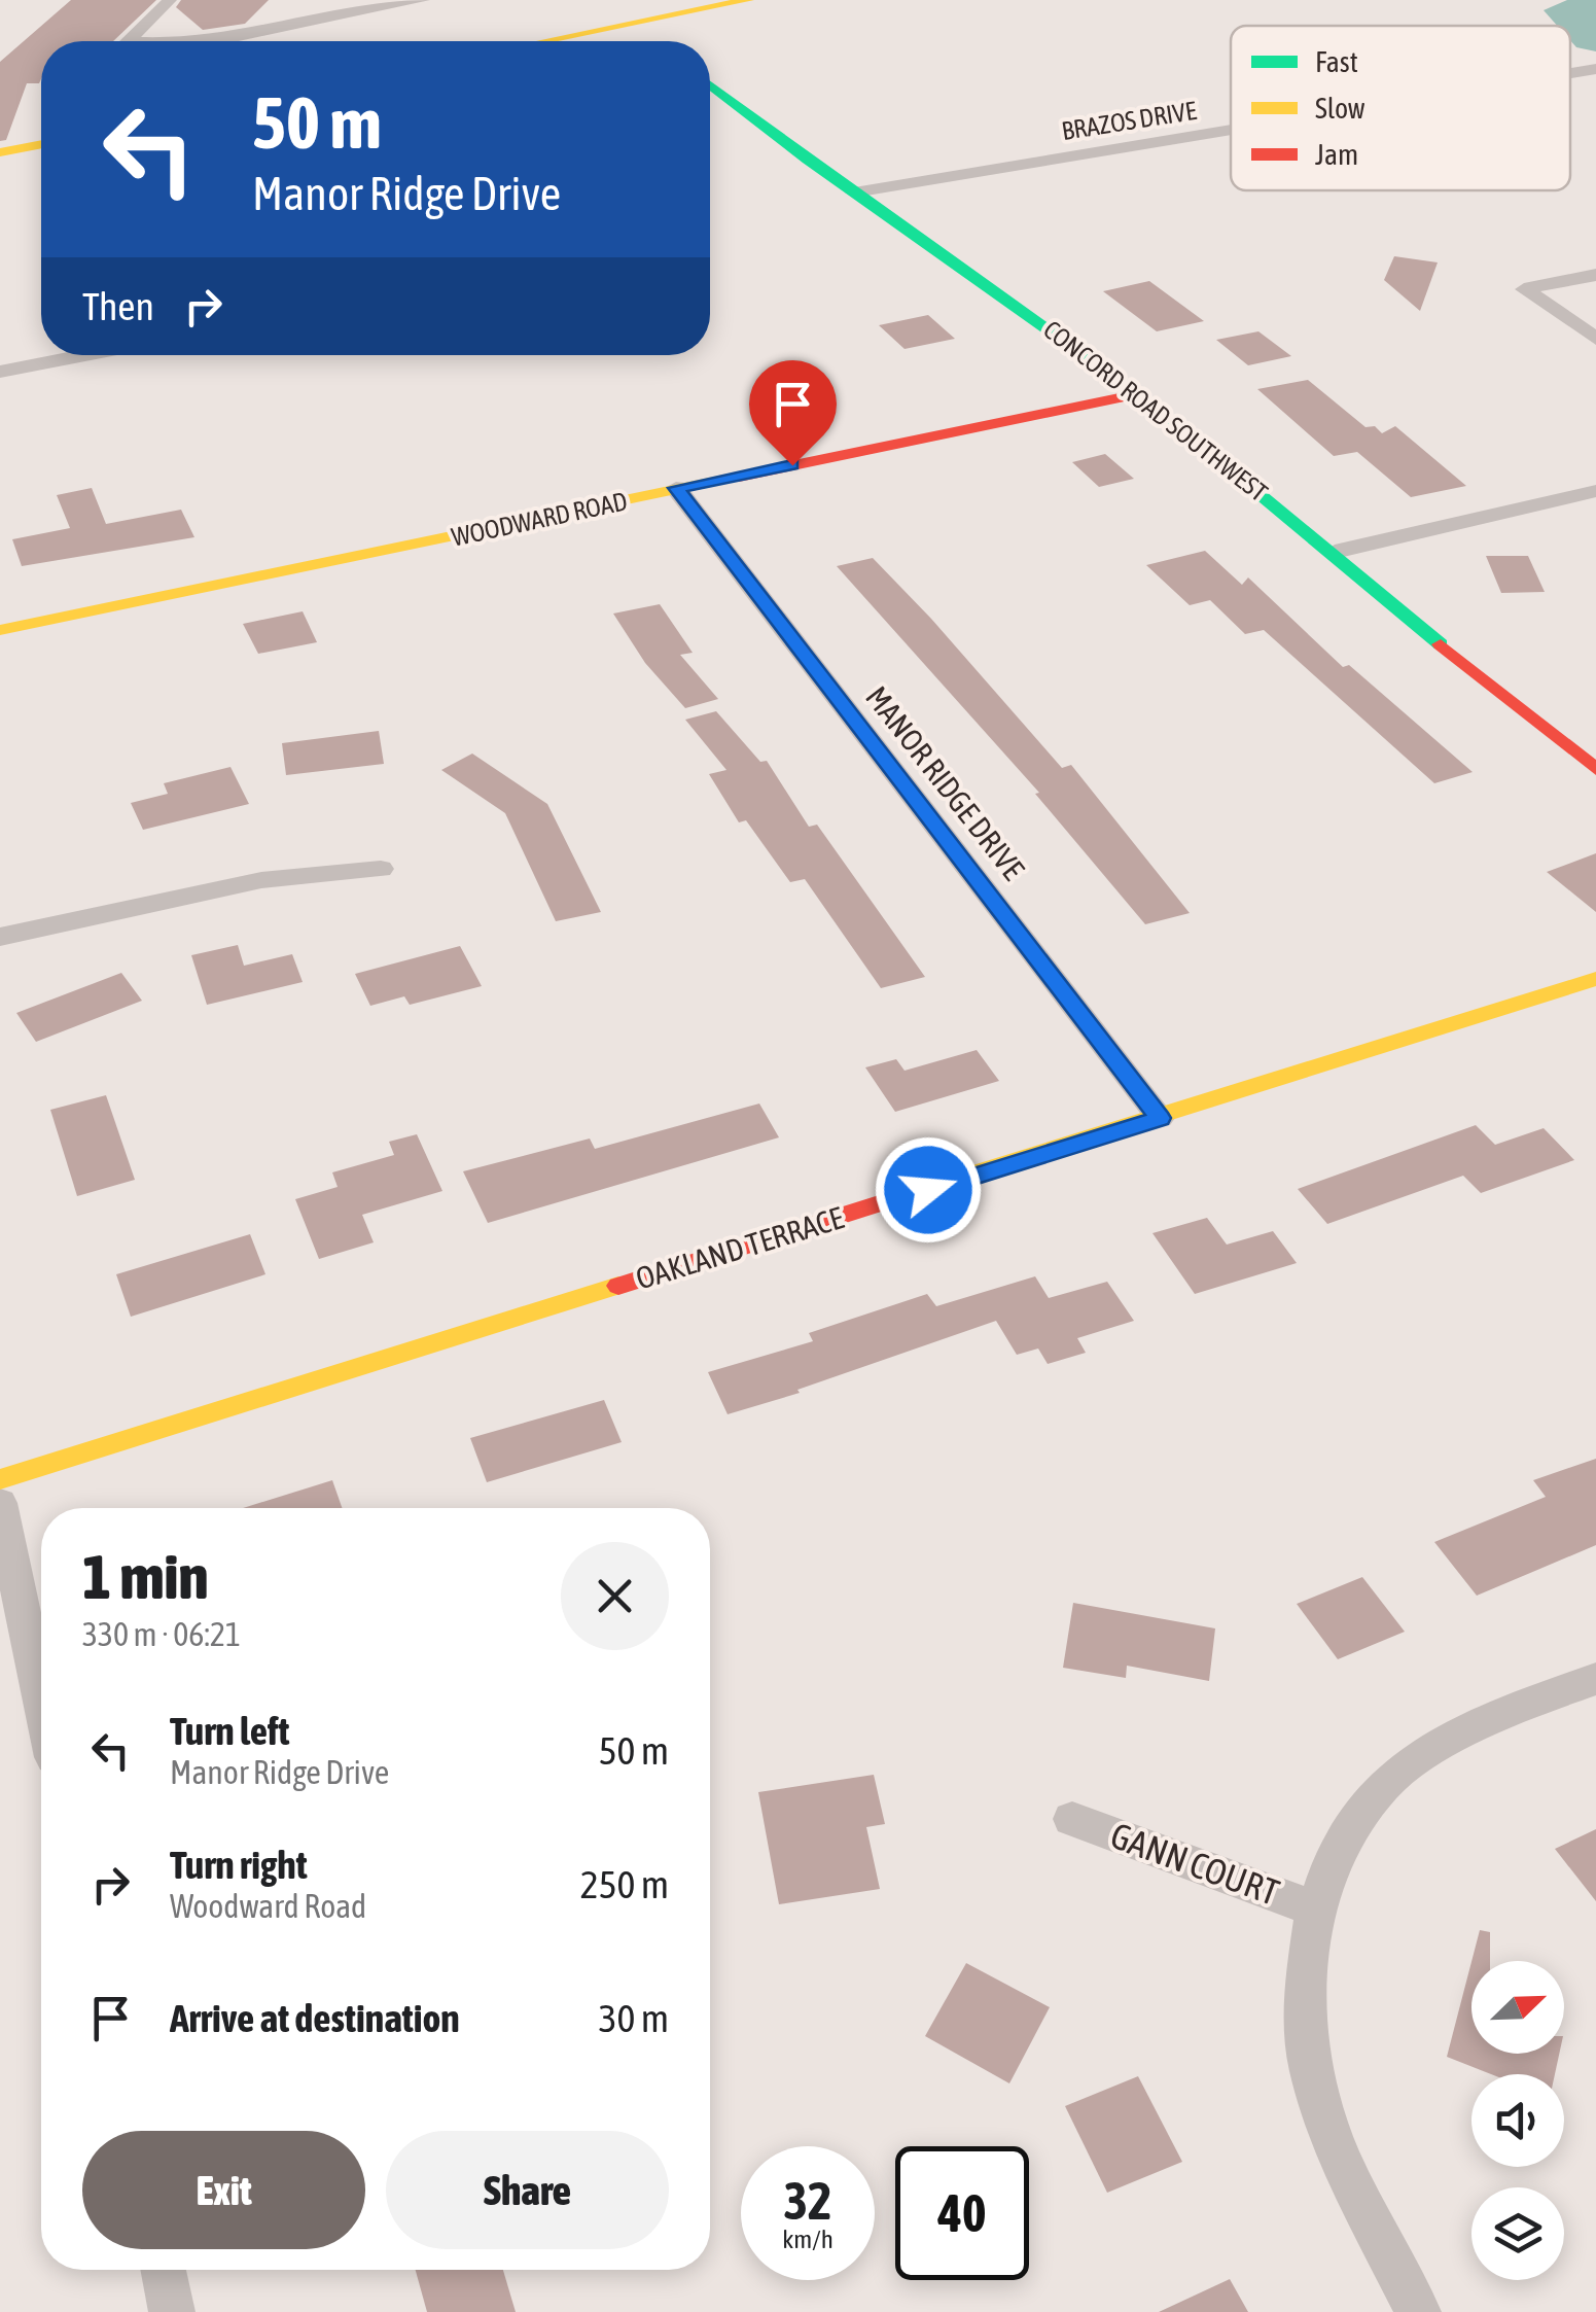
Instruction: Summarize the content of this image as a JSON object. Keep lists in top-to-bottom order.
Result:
{
  "streets": {
    "street": [
      "BRAZOS DRIVE",
      "CONCORD ROAD SOUTHWEST",
      "WOODWARD ROAD",
      "MANOR RIDGE DRIVE",
      "OAKLAND TERRACE",
      "GANN COURT"
    ]
  },
  "crossings": [
    ["BRAZOS DRIVE", "CONCORD ROAD SOUTHWEST"],
    ["CONCORD ROAD SOUTHWEST", "WOODWARD ROAD"],
    ["WOODWARD ROAD", "MANOR RIDGE DRIVE"],
    ["MANOR RIDGE DRIVE", "OAKLAND TERRACE"]
  ],
  "legend": ["Fast", "Slow", "Jam"],
  "north": "top right",
  "page": {
    "turn": ["50 m", "Manor Ridge Drive"],
    "then": "Then",
    "heading": ["1 min", "330 m · 06:21"],
    "list": [
      {
        "name": "Turn left",
        "note": "Manor Ridge Drive",
        "value": "50 m"
      },
      {
        "name": "Turn right",
        "note": "Woodward Road",
        "value": "250 m"
      },
      {
        "name": "Arrive at destination",
        "value": "30 m"
      }
    ],
    "buttons": ["Exit", "Share"],
    "speed": "32 km/h",
    "limit": "40"
  }
}
